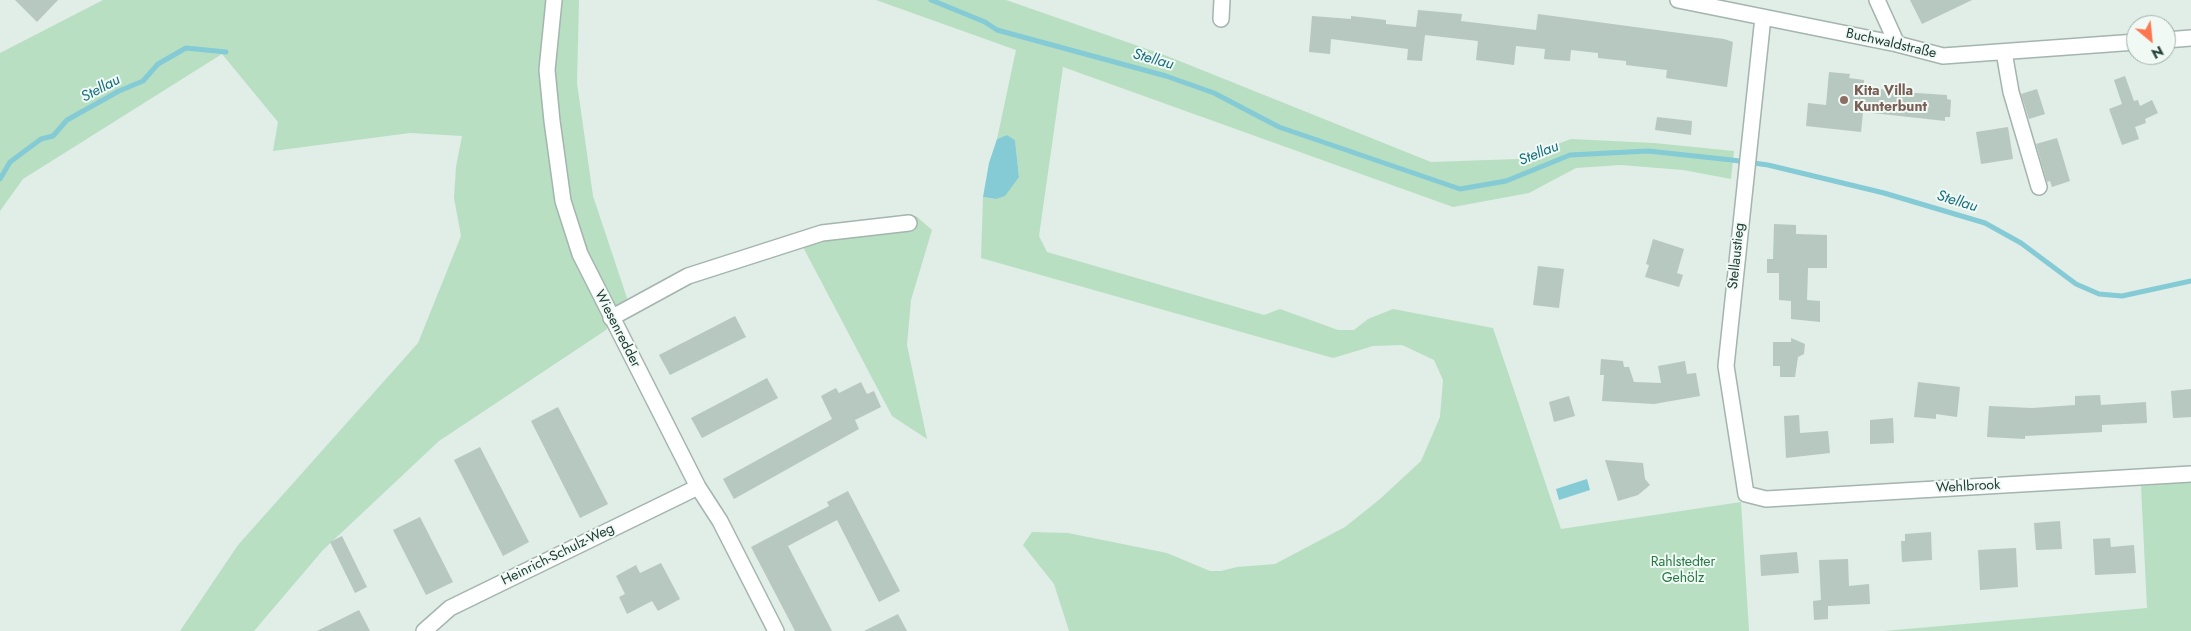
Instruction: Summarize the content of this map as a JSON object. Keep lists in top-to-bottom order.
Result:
{
  "streets": {
    "street": [
      "Buchwaldstraße",
      "Stellaustieg",
      "Wiesenredder",
      "Wehlbrook",
      "Heinrich-Schulz-Weg"
    ]
  },
  "crossings": [
    ["Buchwaldstraße", "Stellaustieg"],
    ["Stellaustieg", "Wehlbrook"],
    ["Wiesenredder", "Heinrich-Schulz-Weg"]
  ],
  "water": ["Stellau"],
  "parks": ["Rahlstedter Gehölz"],
  "places": ["Kita Villa Kunterbunt"],
  "north": "bottom right"
}
